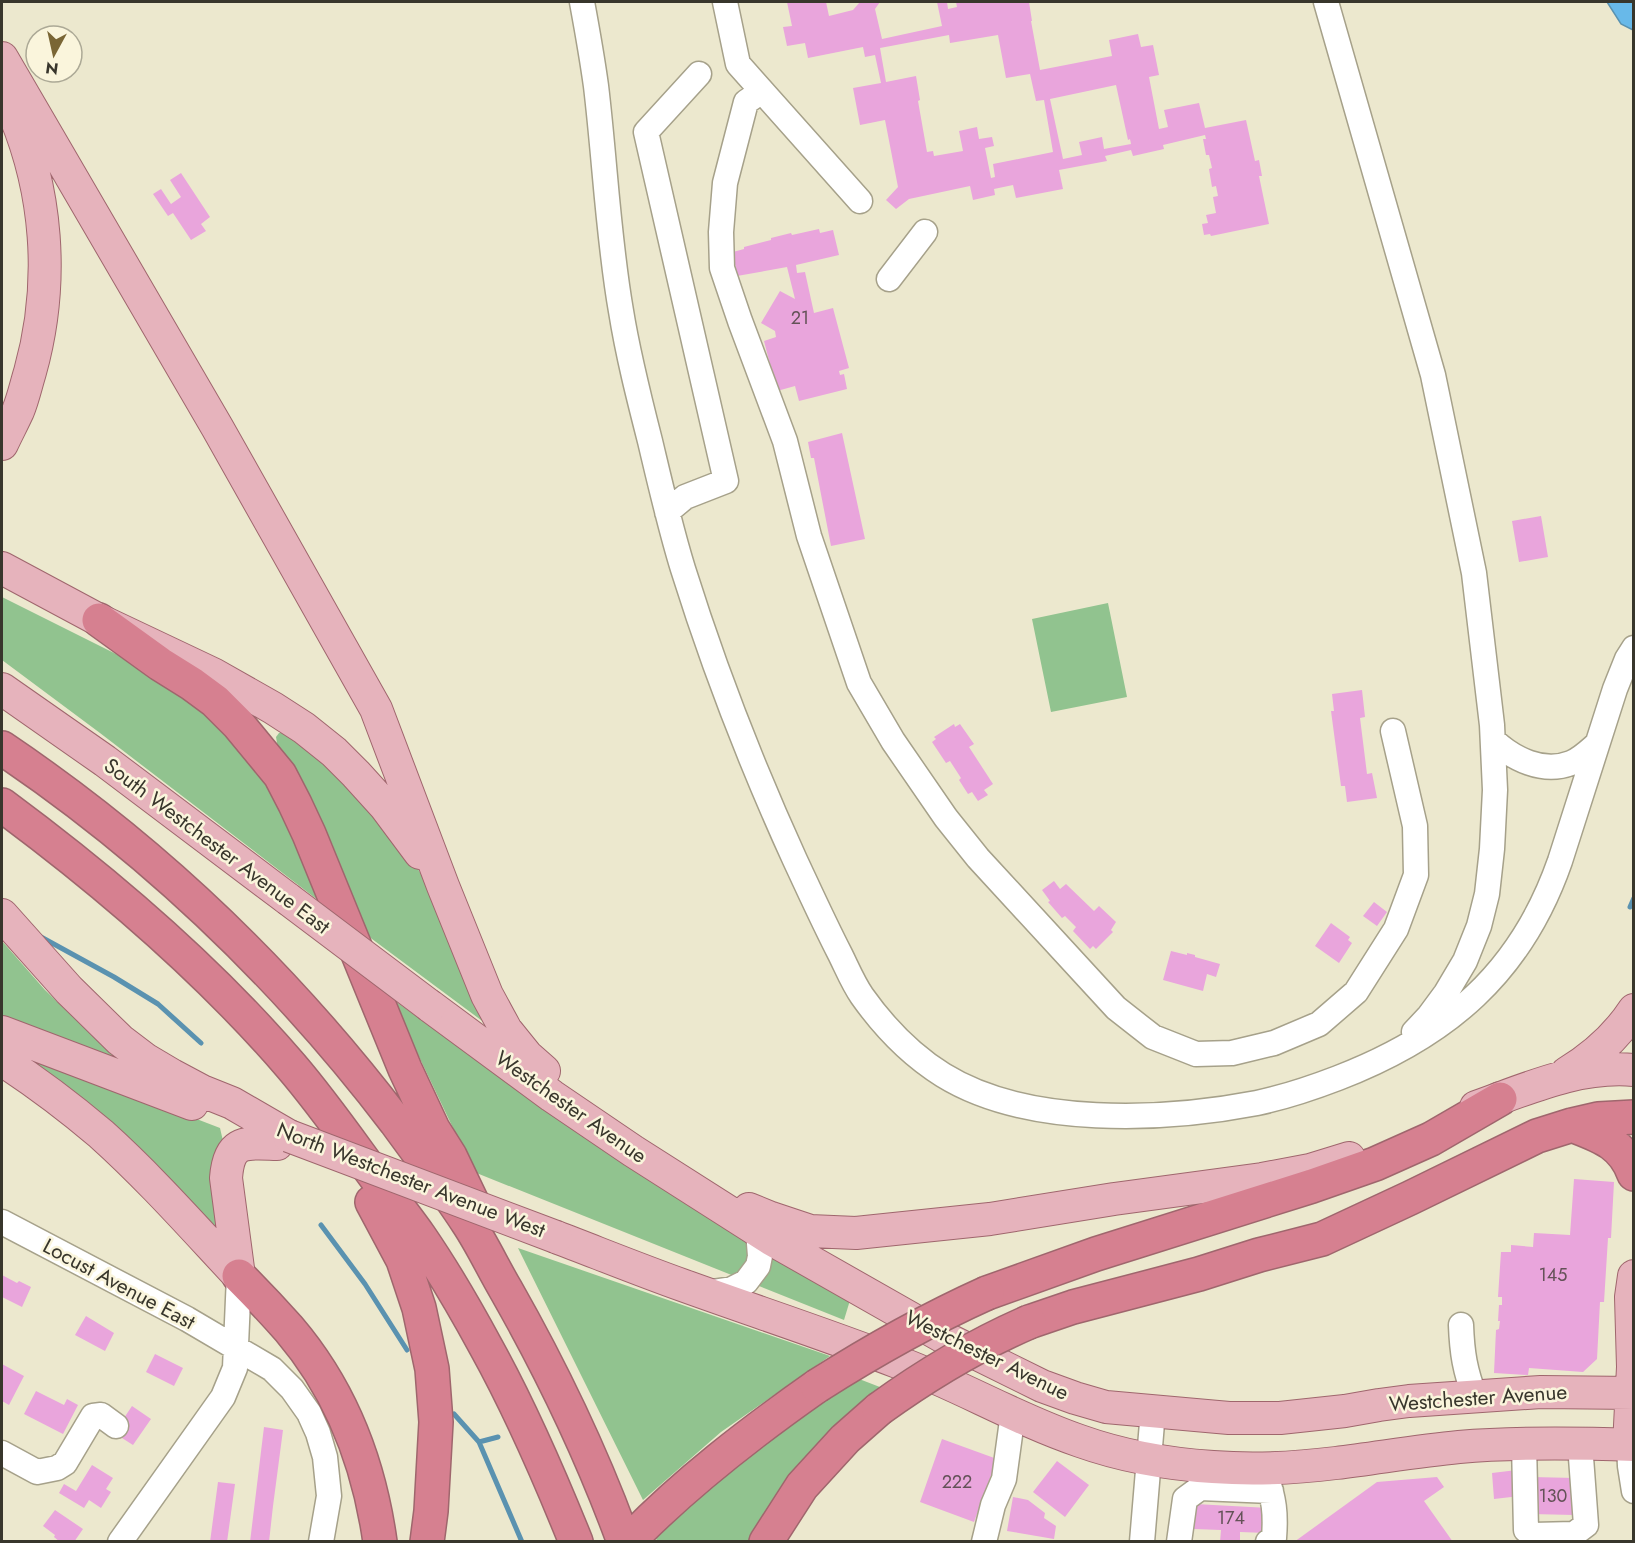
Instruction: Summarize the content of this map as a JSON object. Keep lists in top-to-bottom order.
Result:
{
  "streets": {
    "main road": ["South Westchester Avenue East", "Westchester Avenue", "North Westchester Avenue West"],
    "street": ["Locust Avenue East"]
  },
  "crossings": [
    ["South Westchester Avenue East", "Westchester Avenue"],
    ["Westchester Avenue", "North Westchester Avenue West"]
  ],
  "house_numbers": [
    "21",
    "145",
    "222",
    "130",
    "174"
  ],
  "north": "bottom"
}
